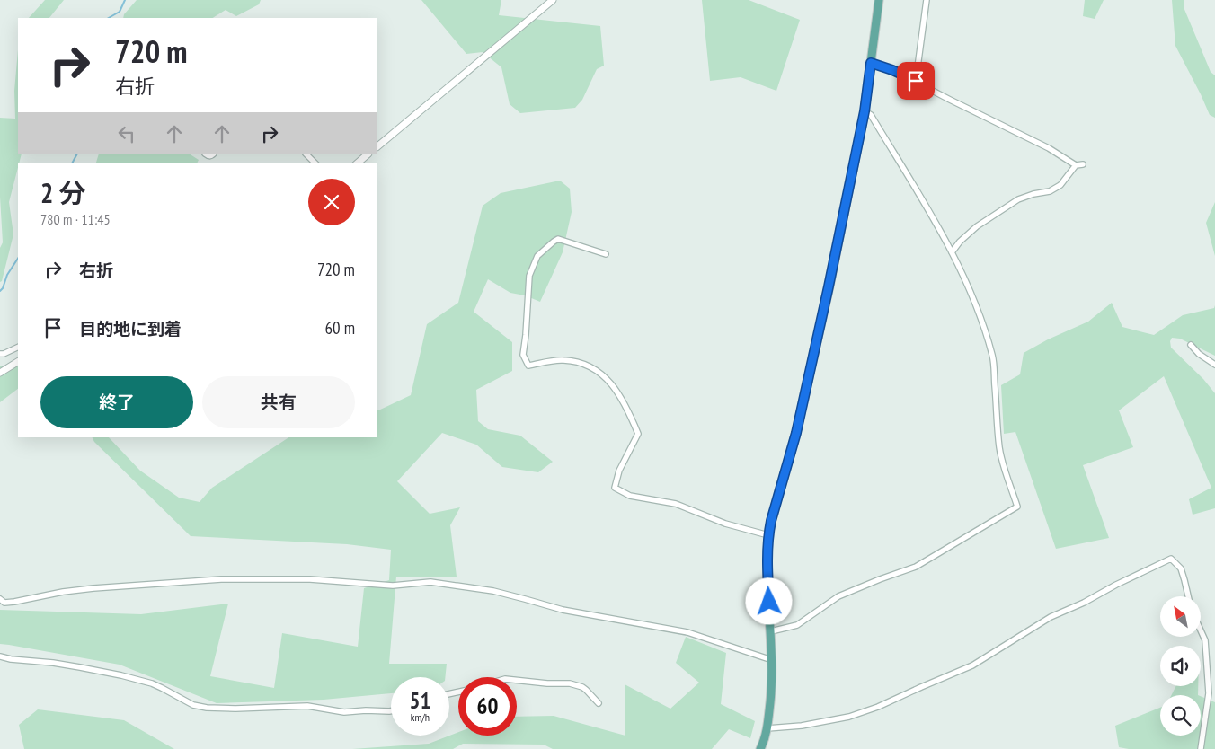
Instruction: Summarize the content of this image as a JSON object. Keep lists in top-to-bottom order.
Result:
{
  "north": "top left",
  "page": {
    "turn": ["720 m", "右折"],
    "heading": ["2 分", "780 m · 11:45"],
    "list": [
      {
        "name": "右折",
        "value": "720 m"
      },
      {
        "name": "目的地に到着",
        "value": "60 m"
      }
    ],
    "buttons": ["終了", "共有"],
    "speed": "51 km/h",
    "limit": "60"
  }
}
